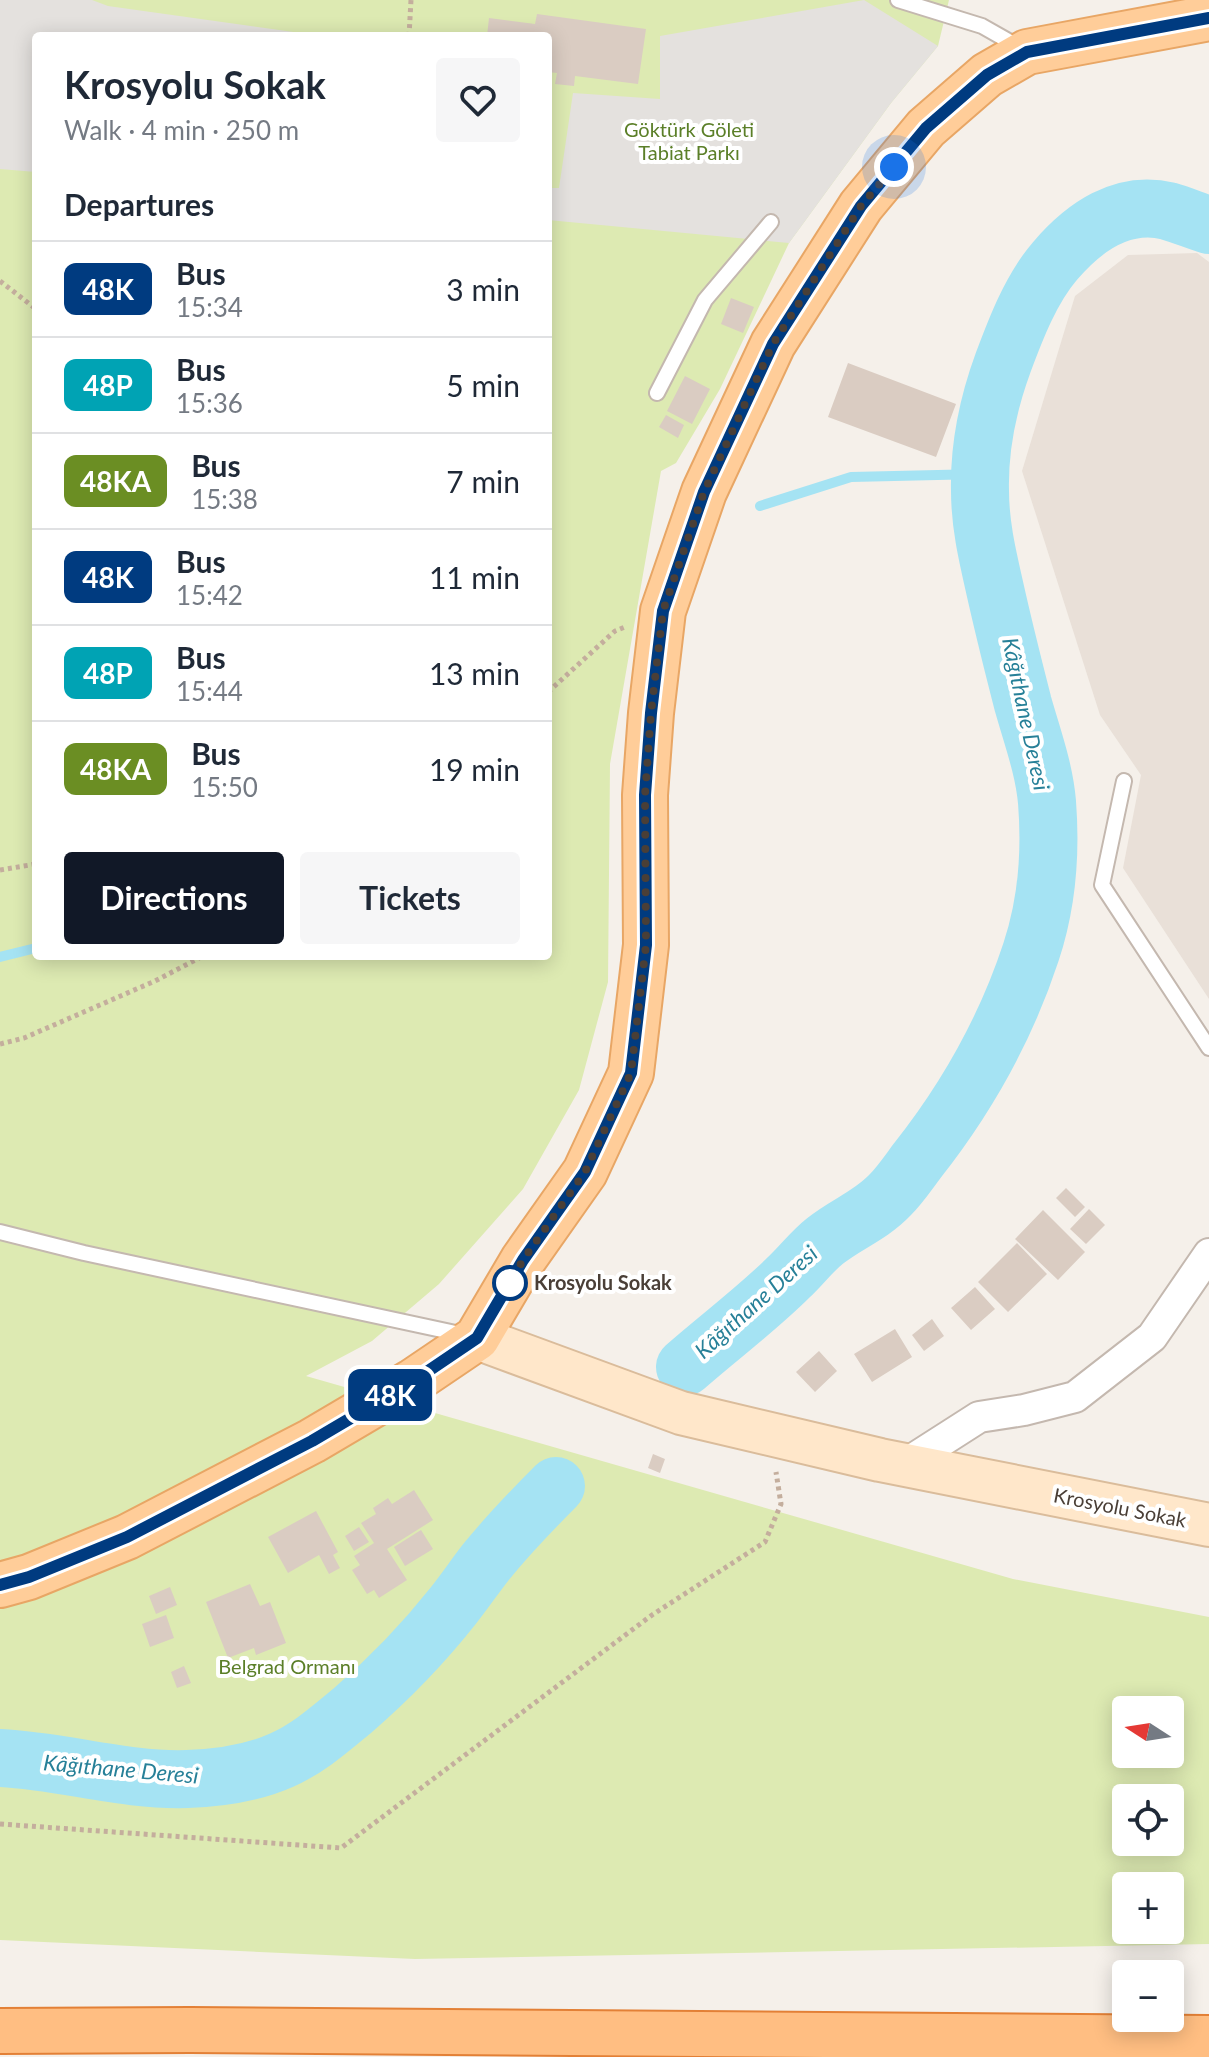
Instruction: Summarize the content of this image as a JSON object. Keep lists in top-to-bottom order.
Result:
{
  "streets": {
    "main road": ["Krosyolu Sokak"]
  },
  "water": ["Kâğıthane Deresi"],
  "parks": ["Göktürk Göleti Tabiat Parkı", "Belgrad Ormanı"],
  "places": ["Krosyolu Sokak"],
  "lines": ["bus line 48K"],
  "north": "left",
  "page": {
    "on_map": "48K",
    "heading": [
      ["Krosyolu Sokak", "Walk · 4 min · 250 m"],
      "Departures"
    ],
    "list": [
      {
        "mark": "48K",
        "name": "Bus",
        "note": "15:34",
        "value": "3 min"
      },
      {
        "mark": "48P",
        "name": "Bus",
        "note": "15:36",
        "value": "5 min"
      },
      {
        "mark": "48KA",
        "name": "Bus",
        "note": "15:38",
        "value": "7 min"
      },
      {
        "mark": "48K",
        "name": "Bus",
        "note": "15:42",
        "value": "11 min"
      },
      {
        "mark": "48P",
        "name": "Bus",
        "note": "15:44",
        "value": "13 min"
      },
      {
        "mark": "48KA",
        "name": "Bus",
        "note": "15:50",
        "value": "19 min"
      }
    ],
    "buttons": ["Directions", "Tickets"],
    "map_buttons": ["+", "−"]
  }
}
